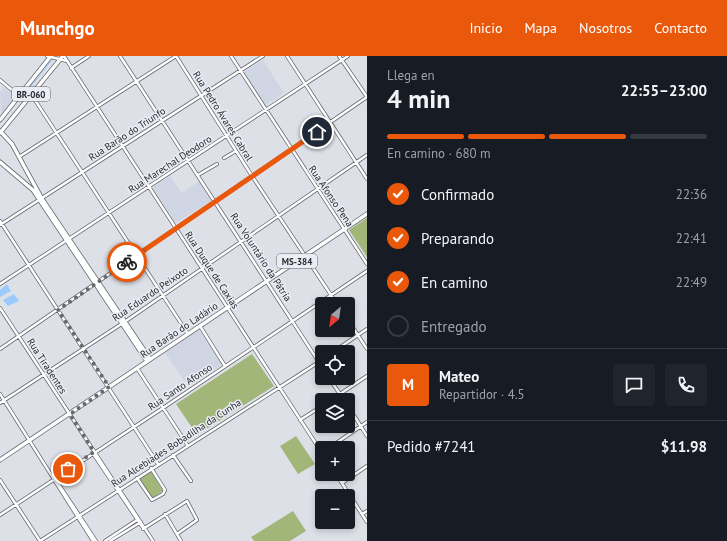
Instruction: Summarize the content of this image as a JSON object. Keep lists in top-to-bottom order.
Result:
{
  "streets": {
    "main road": ["BR-060", "MS-384", "Rua Barão do Ladário"],
    "street": [
      "Rua Pedro Ávares Cabral",
      "Rua Barão do Triunfo",
      "Rua Marechal Deodoro",
      "Rua Afonso Pena",
      "Rua Voluntário da Pátria",
      "Rua Duque de Caxias",
      "Rua Eduardo Peixoto",
      "Rua Tiradentes",
      "Rua Santo Afonso",
      "Rua Alcebiades Bobadilha da Cunha"
    ]
  },
  "crossings": [
    ["BR-060", "Rua Duque de Caxias"],
    ["Rua Pedro Ávares Cabral", "Rua Barão do Triunfo"],
    ["Rua Pedro Ávares Cabral", "Rua Marechal Deodoro"],
    ["Rua Pedro Ávares Cabral", "Rua Eduardo Peixoto"],
    ["Rua Pedro Ávares Cabral", "Rua Barão do Ladário"],
    ["Rua Pedro Ávares Cabral", "Rua Santo Afonso"],
    ["Rua Barão do Triunfo", "Rua Afonso Pena"],
    ["Rua Barão do Triunfo", "Rua Voluntário da Pátria"],
    ["Rua Barão do Triunfo", "Rua Duque de Caxias"],
    ["Rua Marechal Deodoro", "Rua Afonso Pena"],
    ["Rua Marechal Deodoro", "Rua Voluntário da Pátria"],
    ["Rua Marechal Deodoro", "Rua Duque de Caxias"],
    ["Rua Afonso Pena", "Rua Eduardo Peixoto"],
    ["Rua Afonso Pena", "Rua Barão do Ladário"],
    ["Rua Voluntário da Pátria", "Rua Eduardo Peixoto"],
    ["Rua Voluntário da Pátria", "Rua Barão do Ladário"],
    ["Rua Voluntário da Pátria", "Rua Santo Afonso"],
    ["Rua Duque de Caxias", "Rua Eduardo Peixoto"],
    ["Rua Duque de Caxias", "Rua Barão do Ladário"],
    ["Rua Duque de Caxias", "Rua Santo Afonso"],
    ["Rua Duque de Caxias", "Rua Alcebiades Bobadilha da Cunha"],
    ["Rua Eduardo Peixoto", "Rua Tiradentes"],
    ["Rua Barão do Ladário", "Rua Tiradentes"],
    ["Rua Tiradentes", "Rua Santo Afonso"],
    ["Rua Tiradentes", "Rua Alcebiades Bobadilha da Cunha"]
  ],
  "north": "bottom left",
  "page": {
    "header": "Munchgo",
    "nav": [
      "Inicio",
      "Mapa",
      "Nosotros",
      "Contacto"
    ],
    "heading": ["4 min", "Llega en", "22:55–23:00"],
    "panel": [
      "Mateo",
      "Repartidor · 4.5",
      "Pedido #7241",
      "$11.98"
    ],
    "bar": "En camino · 680 m",
    "list": [
      ["Confirmado", "22:36"],
      ["Preparando", "22:41"],
      ["En camino", "22:49"],
      "Entregado"
    ],
    "map_buttons": ["+", "−"],
    "round": "M"
  }
}
